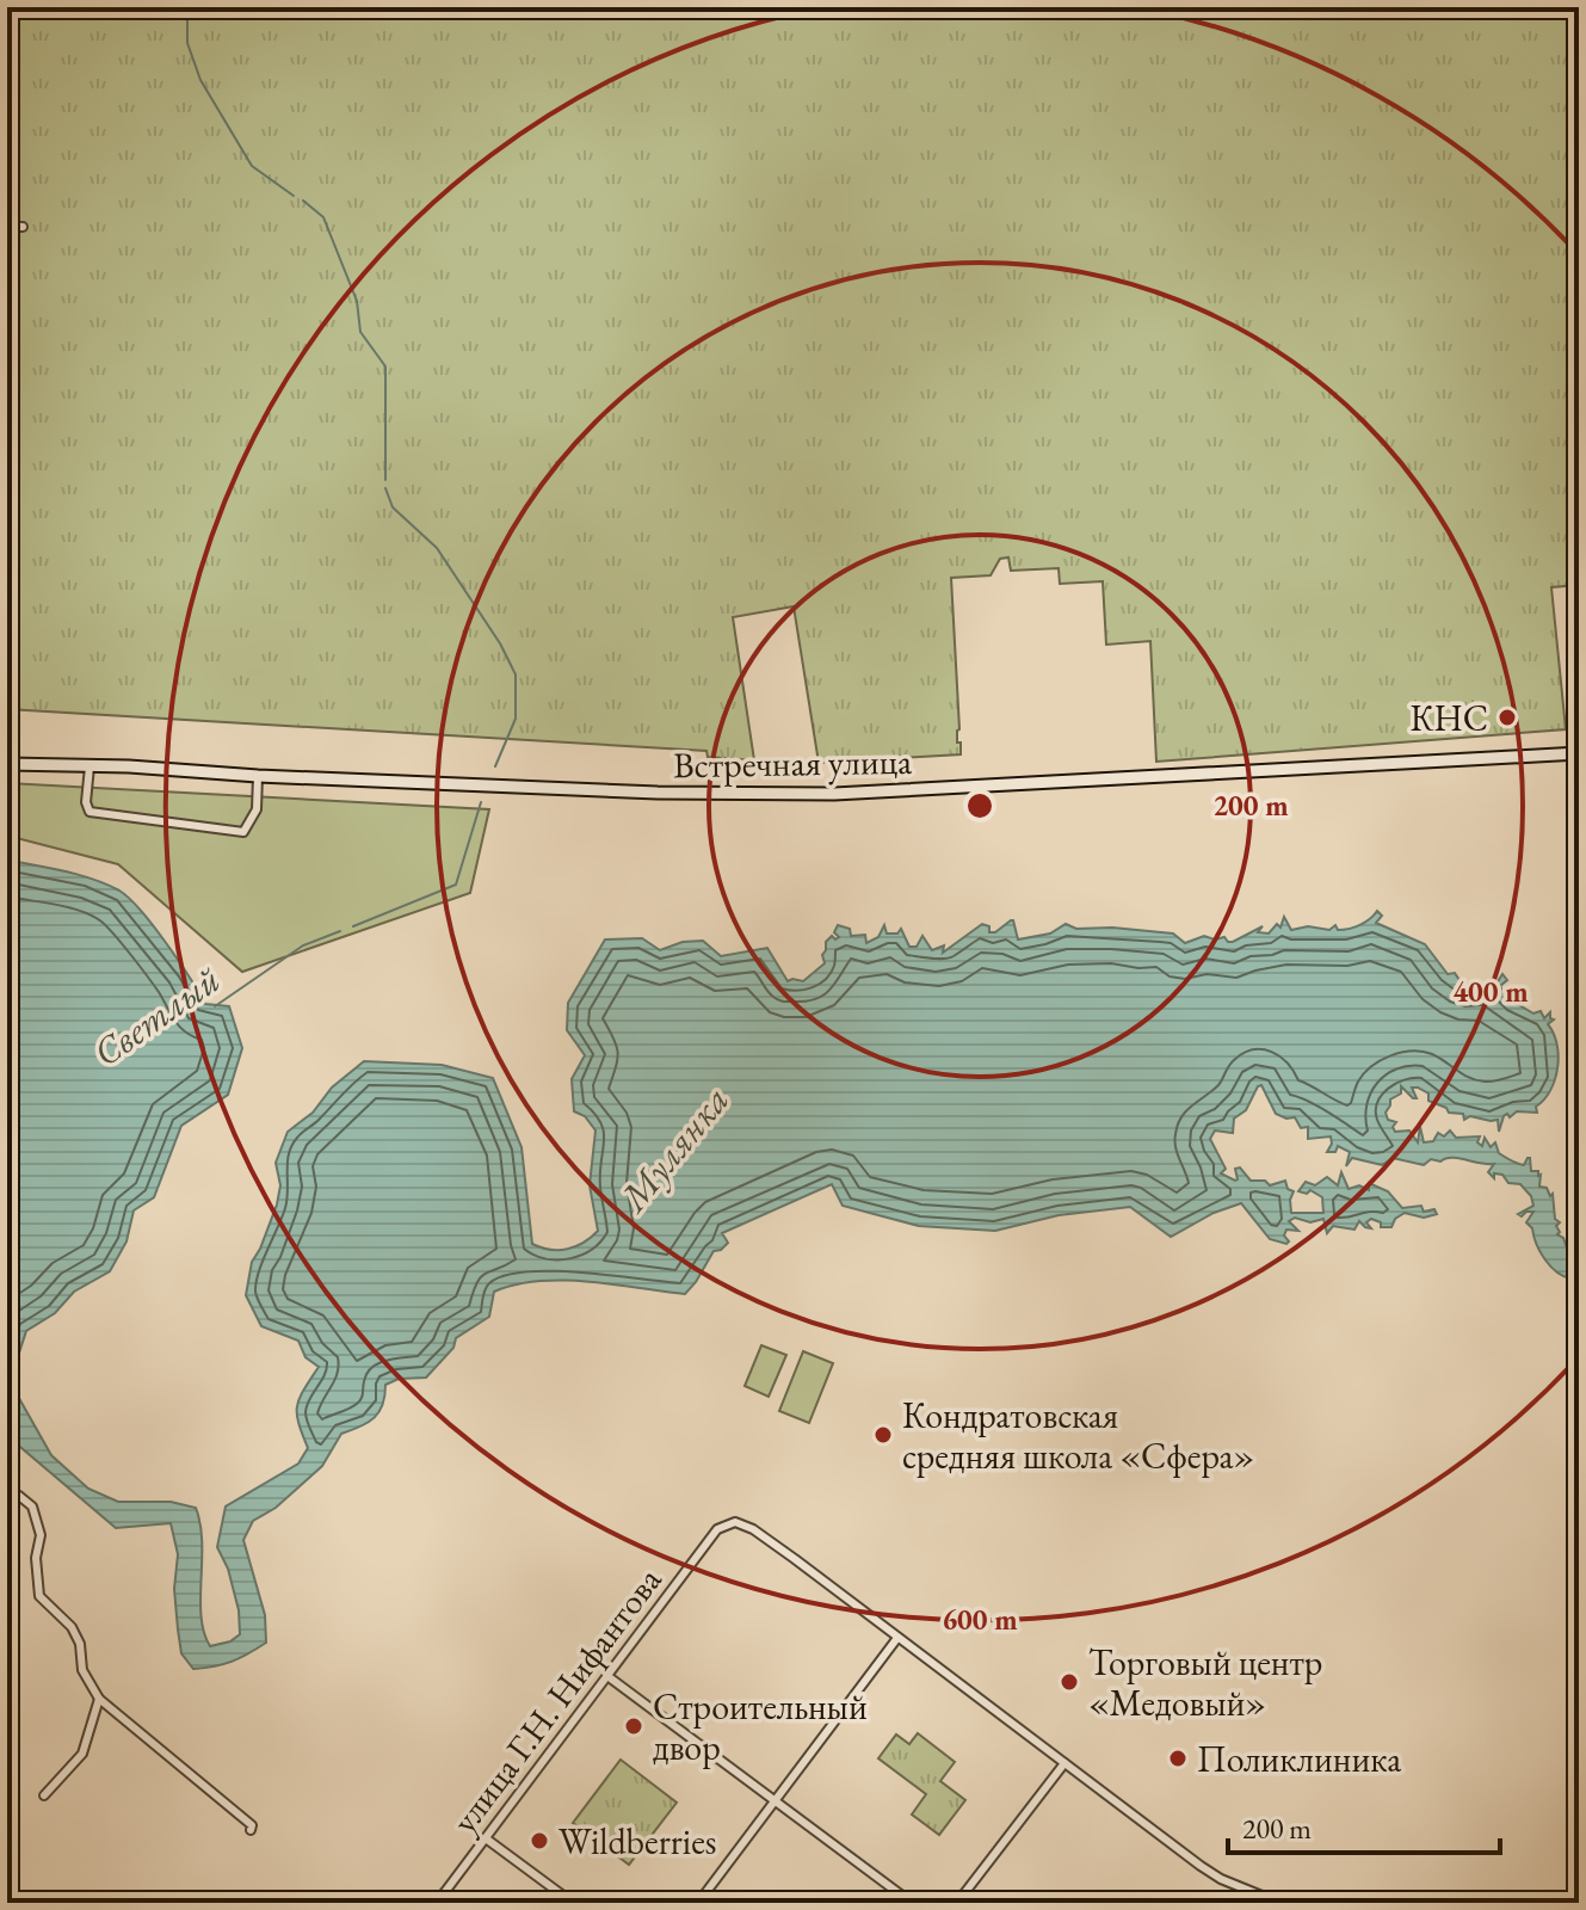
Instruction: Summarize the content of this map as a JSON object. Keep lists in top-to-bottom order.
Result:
{
  "streets": {
    "main road": ["Встречная улица"],
    "street": ["улица Г.Н. Нифантова"]
  },
  "water": ["Светлый", "Мулянка"],
  "places": [
    "КНС",
    "Кондратовская средняя школа «Сфера»",
    "Торговый центр «Медовый»",
    "Строительный двор",
    "Поликлиника",
    "Wildberries"
  ],
  "scale_bar": "200 m",
  "rings": ["200 m", "400 m", "600 m"]
}
